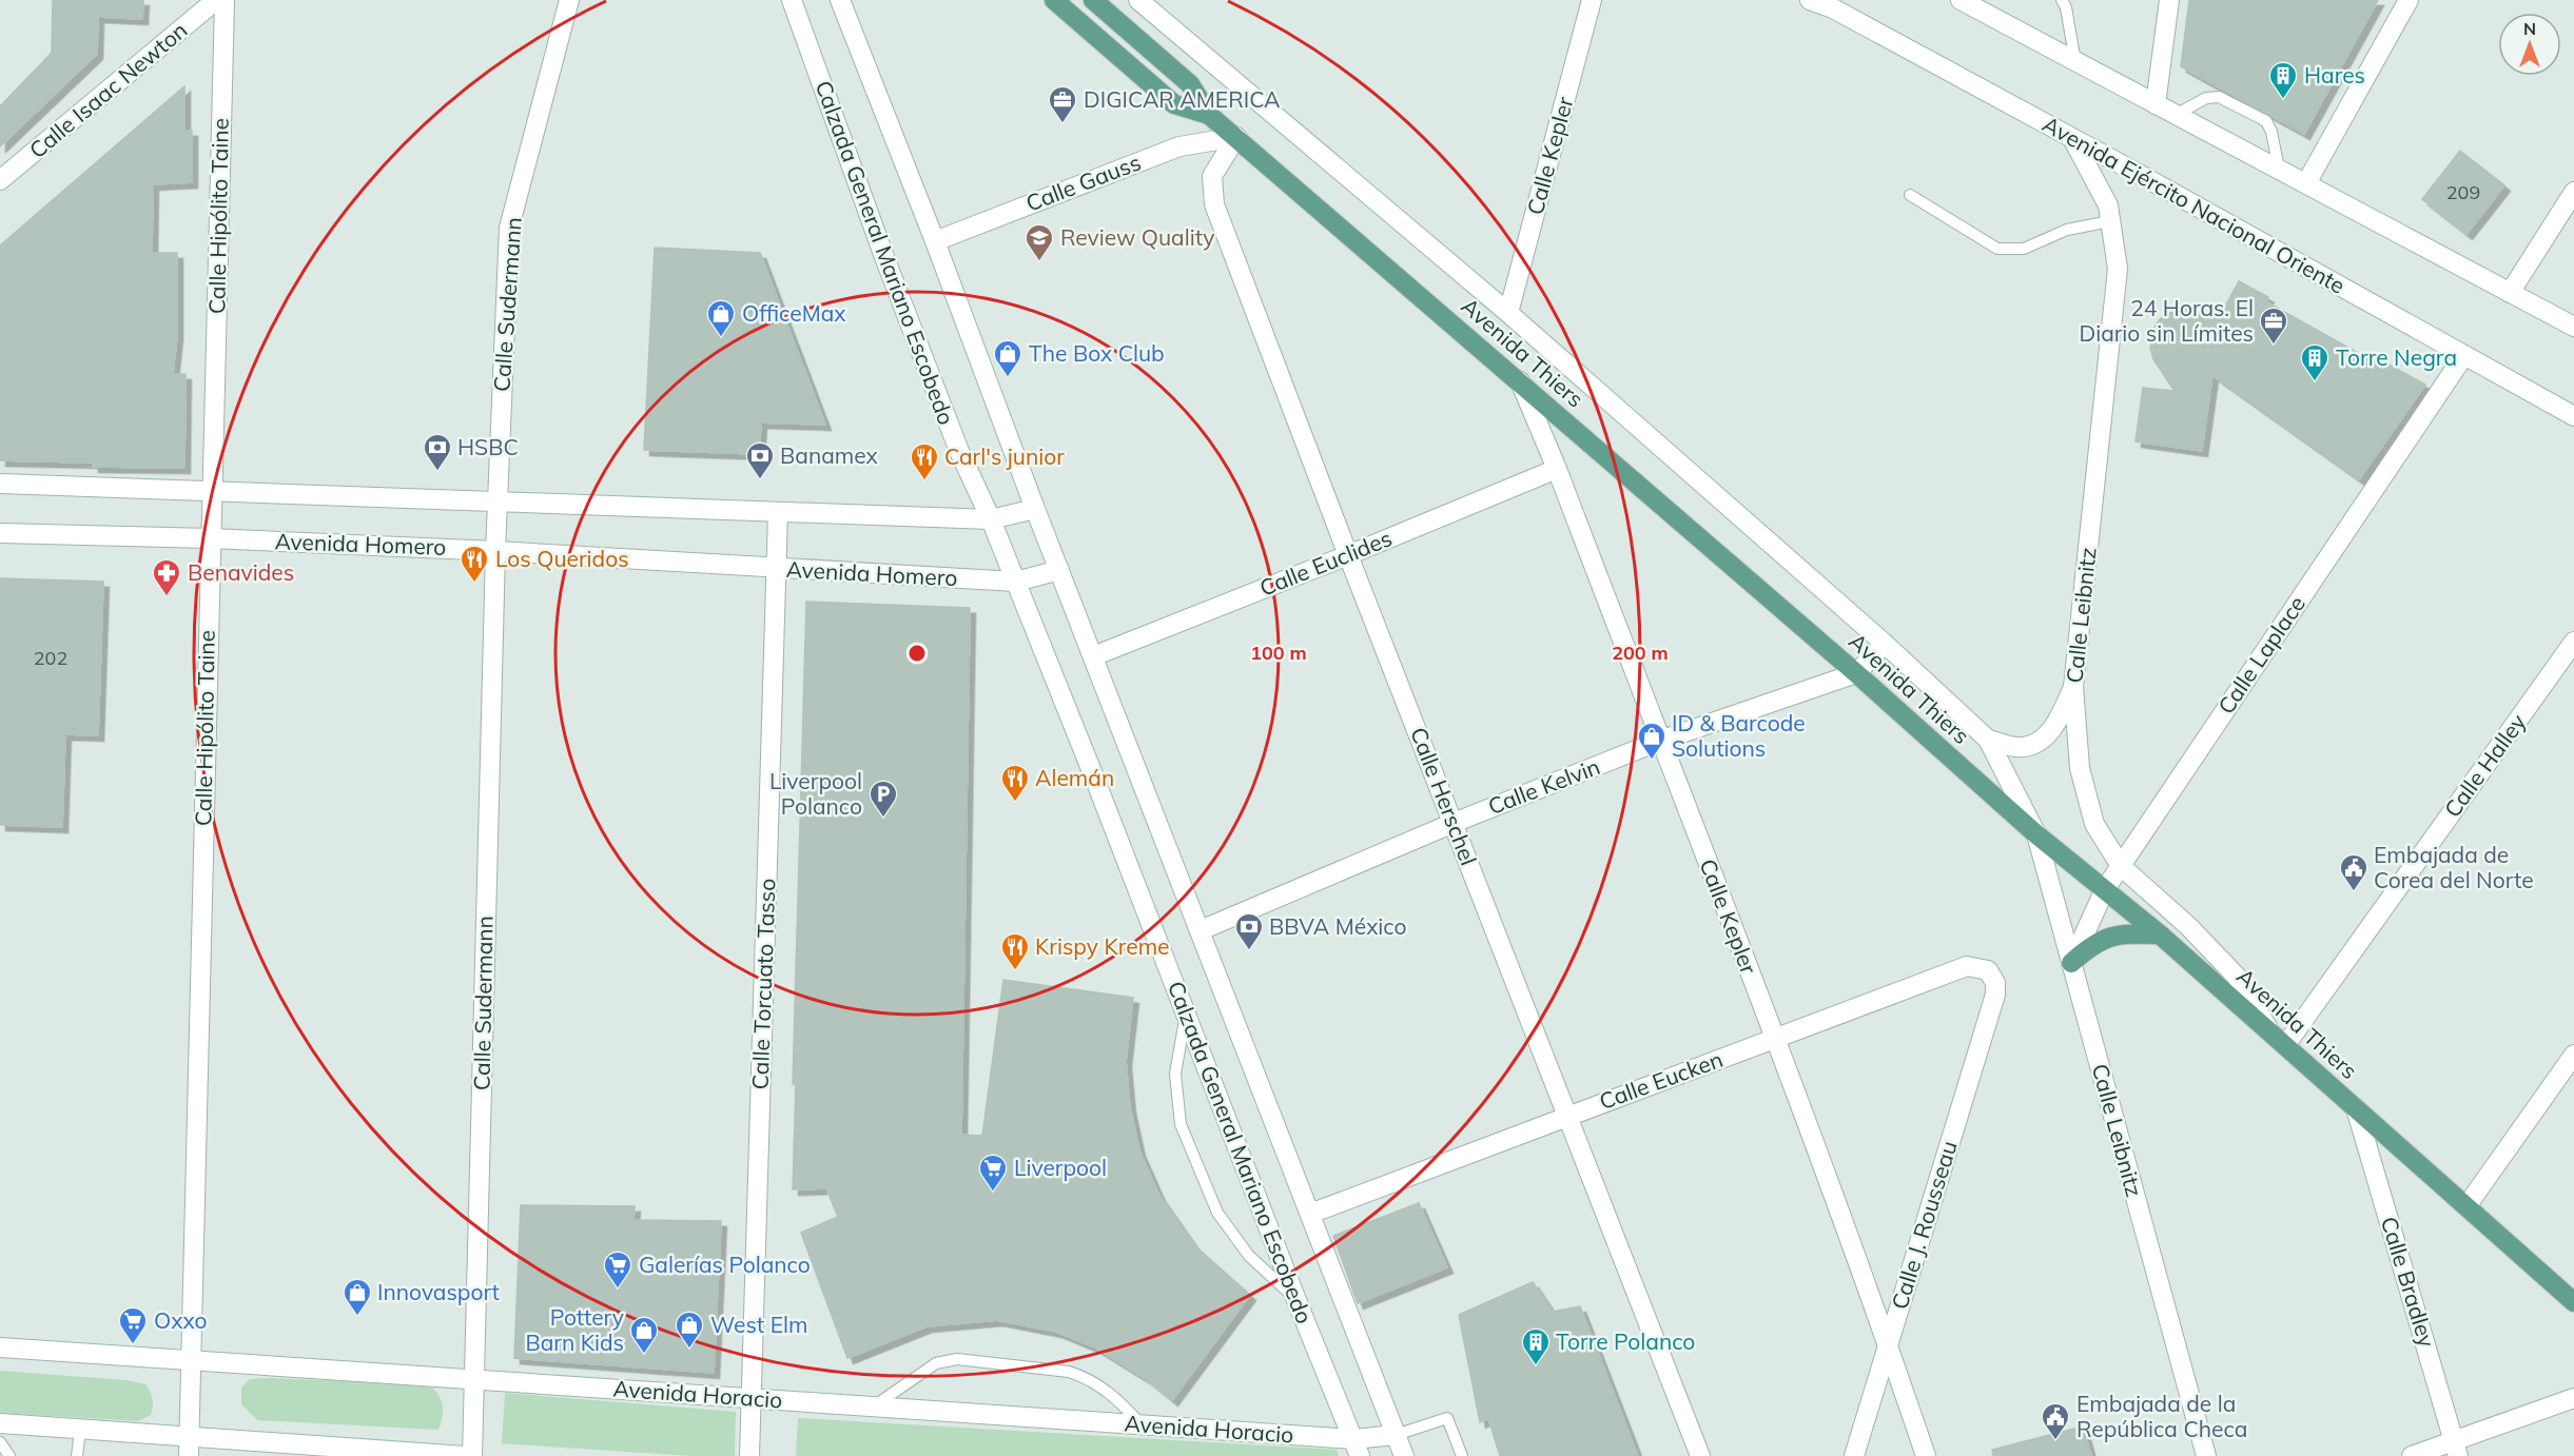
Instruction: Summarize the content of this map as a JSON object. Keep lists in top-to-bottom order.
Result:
{
  "streets": {
    "main road": ["Avenida Thiers"],
    "street": [
      "Calle Isaac Newton",
      "Calle Kepler",
      "Calle Gauss",
      "Avenida Ejército Nacional Oriente",
      "Calle Hipólito Taine",
      "Calzada General Mariano Escobedo",
      "Calle Sudermann",
      "Avenida Homero",
      "Calle Euclides",
      "Calle Leibnitz",
      "Calle Laplace",
      "Calle Halley",
      "Calle Kelvin",
      "Calle Herschel",
      "Calle Torcuato Tasso",
      "Calle Eucken",
      "Calle J. Rousseau",
      "Calle Bradley",
      "Avenida Horacio"
    ]
  },
  "crossings": [
    ["Calle Kepler", "Avenida Thiers"],
    ["Calle Kepler", "Calle Euclides"],
    ["Calle Kepler", "Calle Kelvin"],
    ["Calle Kepler", "Calle Eucken"],
    ["Calle Kepler", "Calle J. Rousseau"],
    ["Calle Gauss", "Calzada General Mariano Escobedo"],
    ["Calle Gauss", "Avenida Thiers"],
    ["Calle Gauss", "Calle Herschel"],
    ["Avenida Ejército Nacional Oriente", "Calle Leibnitz"],
    ["Avenida Ejército Nacional Oriente", "Calle Laplace"],
    ["Calle Hipólito Taine", "Avenida Homero"],
    ["Calle Hipólito Taine", "Avenida Horacio"],
    ["Calzada General Mariano Escobedo", "Avenida Homero"],
    ["Calzada General Mariano Escobedo", "Calle Euclides"],
    ["Calzada General Mariano Escobedo", "Calle Kelvin"],
    ["Calzada General Mariano Escobedo", "Calle Eucken"],
    ["Calzada General Mariano Escobedo", "Avenida Horacio"],
    ["Calle Sudermann", "Avenida Homero"],
    ["Calle Sudermann", "Avenida Horacio"],
    ["Avenida Thiers", "Calle Leibnitz"],
    ["Avenida Thiers", "Calle Laplace"],
    ["Avenida Thiers", "Calle Halley"],
    ["Avenida Thiers", "Calle Kelvin"],
    ["Avenida Thiers", "Calle Herschel"],
    ["Avenida Thiers", "Calle Bradley"],
    ["Avenida Homero", "Calle Torcuato Tasso"],
    ["Calle Euclides", "Calle Herschel"],
    ["Calle Leibnitz", "Calle Laplace"],
    ["Calle Leibnitz", "Calle Halley"],
    ["Calle Kelvin", "Calle Herschel"],
    ["Calle Herschel", "Calle Eucken"],
    ["Calle Torcuato Tasso", "Avenida Horacio"],
    ["Calle Eucken", "Calle J. Rousseau"]
  ],
  "places": {
    "building": ["Hares", "Torre Negra", "Torre Polanco"],
    "office": ["DIGICAR AMERICA", "24 Horas. El Diario sin Límites"],
    "school or university": ["Review Quality"],
    "shop": [
      "OfficeMax",
      "The Box Club",
      "ID & Barcode Solutions",
      "Innovasport",
      "West Elm",
      "Pottery Barn Kids"
    ],
    "bank": ["HSBC", "Banamex", "BBVA México"],
    "restaurant": [
      "Carl's junior",
      "Los Queridos",
      "Alemán",
      "Krispy Kreme"
    ],
    "pharmacy": ["Benavides"],
    "parking": ["Liverpool Polanco"],
    "public building": ["Embajada de Corea del Norte", "Embajada de la República Checa"],
    "supermarket": ["Liverpool", "Galerías Polanco", "Oxxo"]
  },
  "house_numbers": ["209", "202"],
  "north": "top",
  "rings": ["100 m", "200 m"]
}
